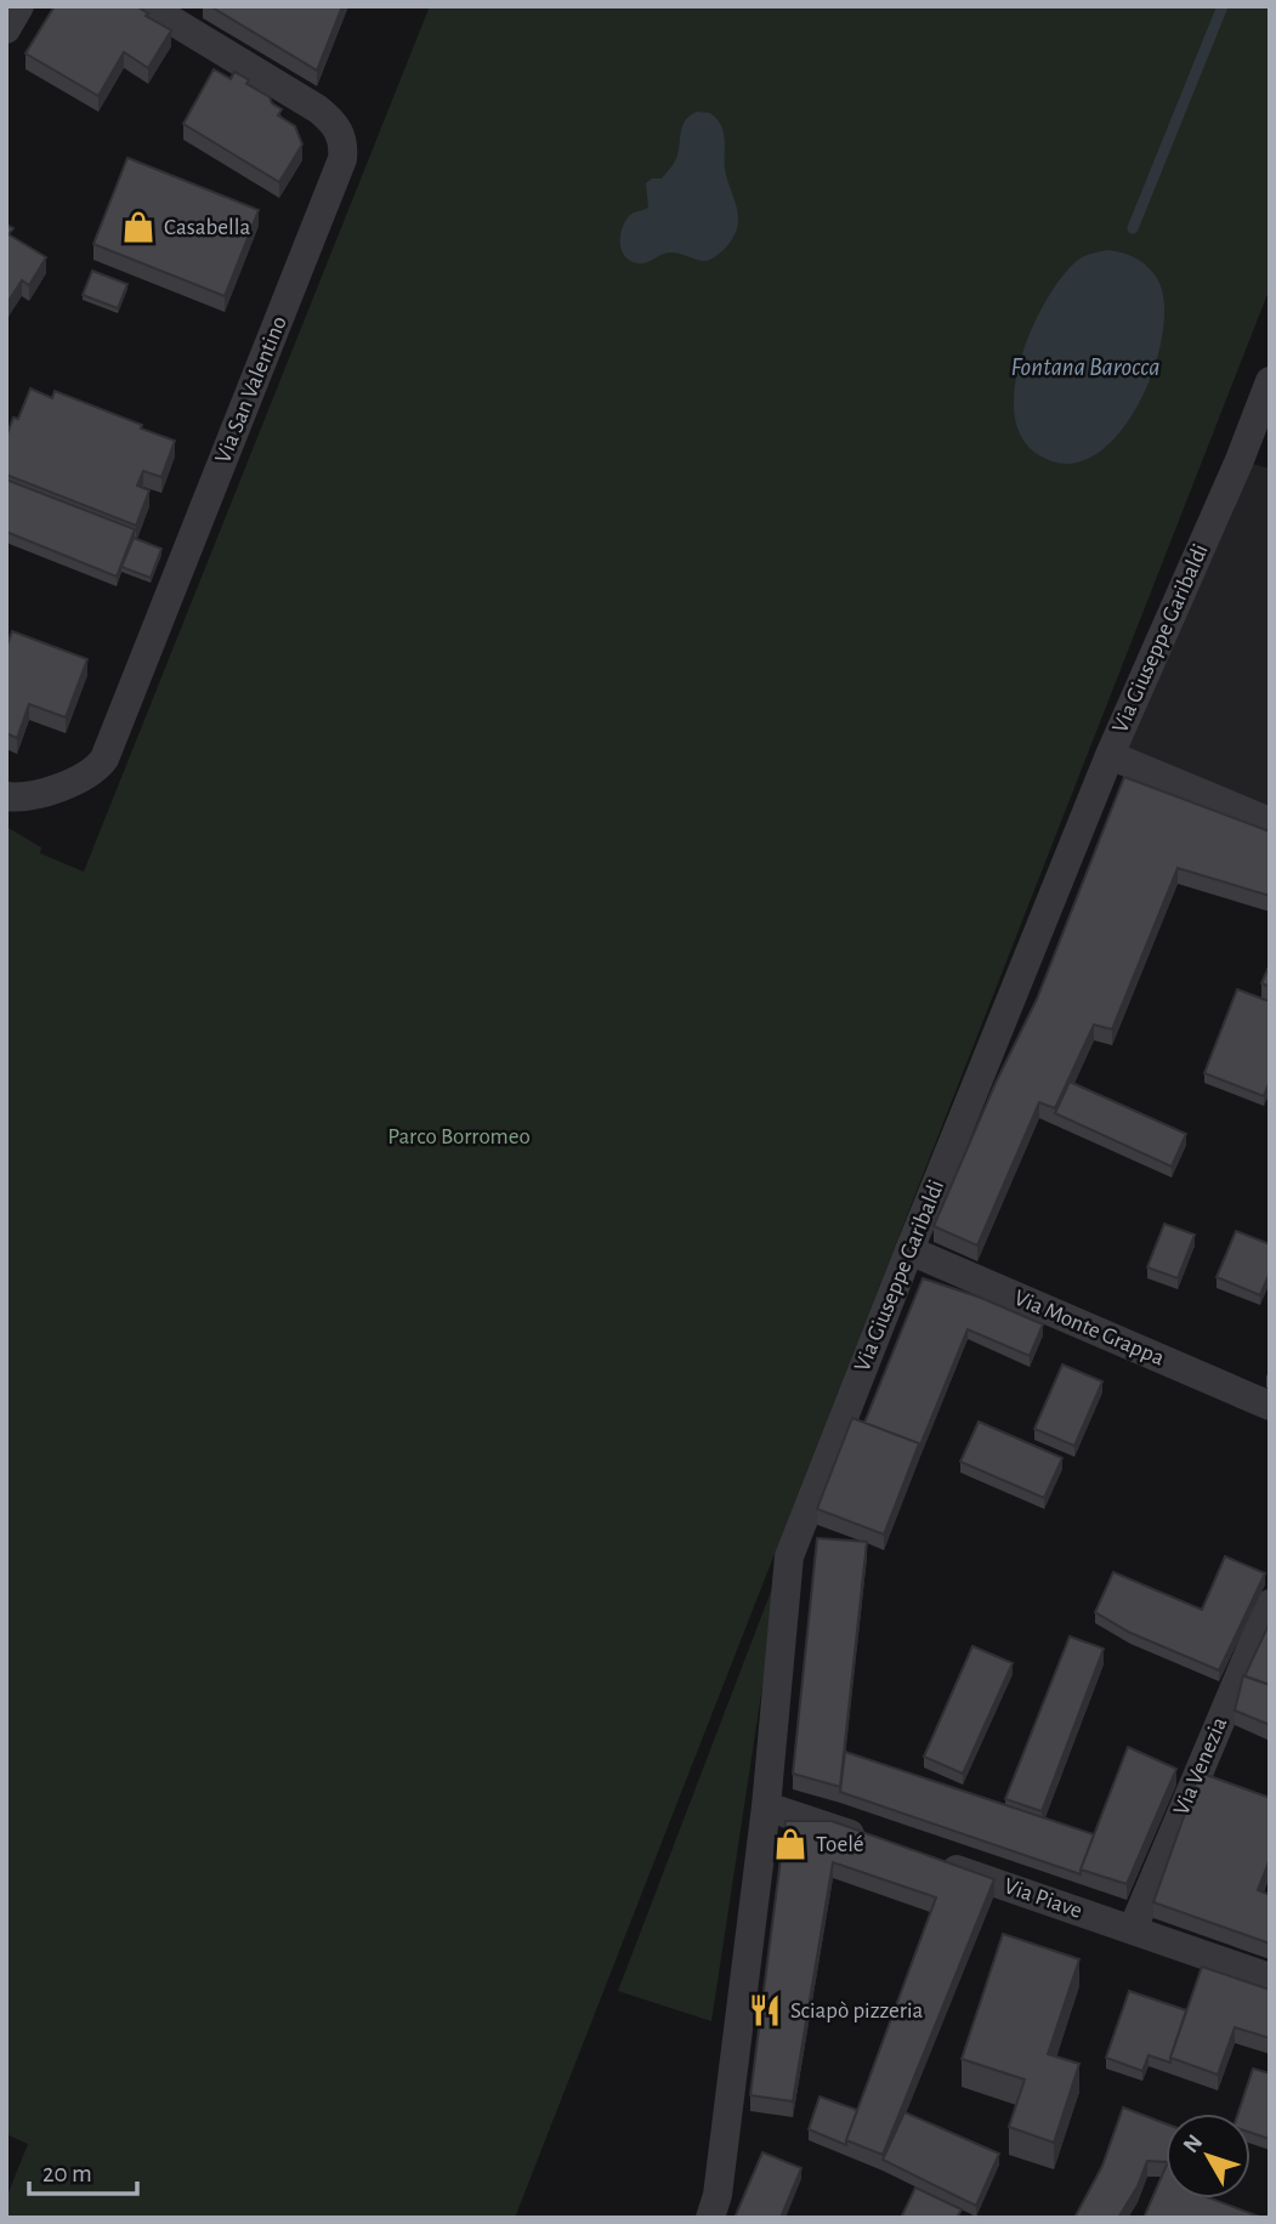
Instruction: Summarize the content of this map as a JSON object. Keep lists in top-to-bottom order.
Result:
{
  "streets": {
    "street": [
      "Via San Valentino",
      "Via Giuseppe Garibaldi",
      "Via Monte Grappa",
      "Via Venezia",
      "Via Piave"
    ]
  },
  "crossings": [
    ["Via Giuseppe Garibaldi", "Via Monte Grappa"],
    ["Via Venezia", "Via Piave"]
  ],
  "water": ["Fontana Barocca"],
  "parks": ["Parco Borromeo"],
  "places": {
    "shop": ["Casabella", "Toelé"],
    "restaurant": ["Sciapò pizzeria"]
  },
  "scale_bar": "20 m",
  "north": "top left"
}
